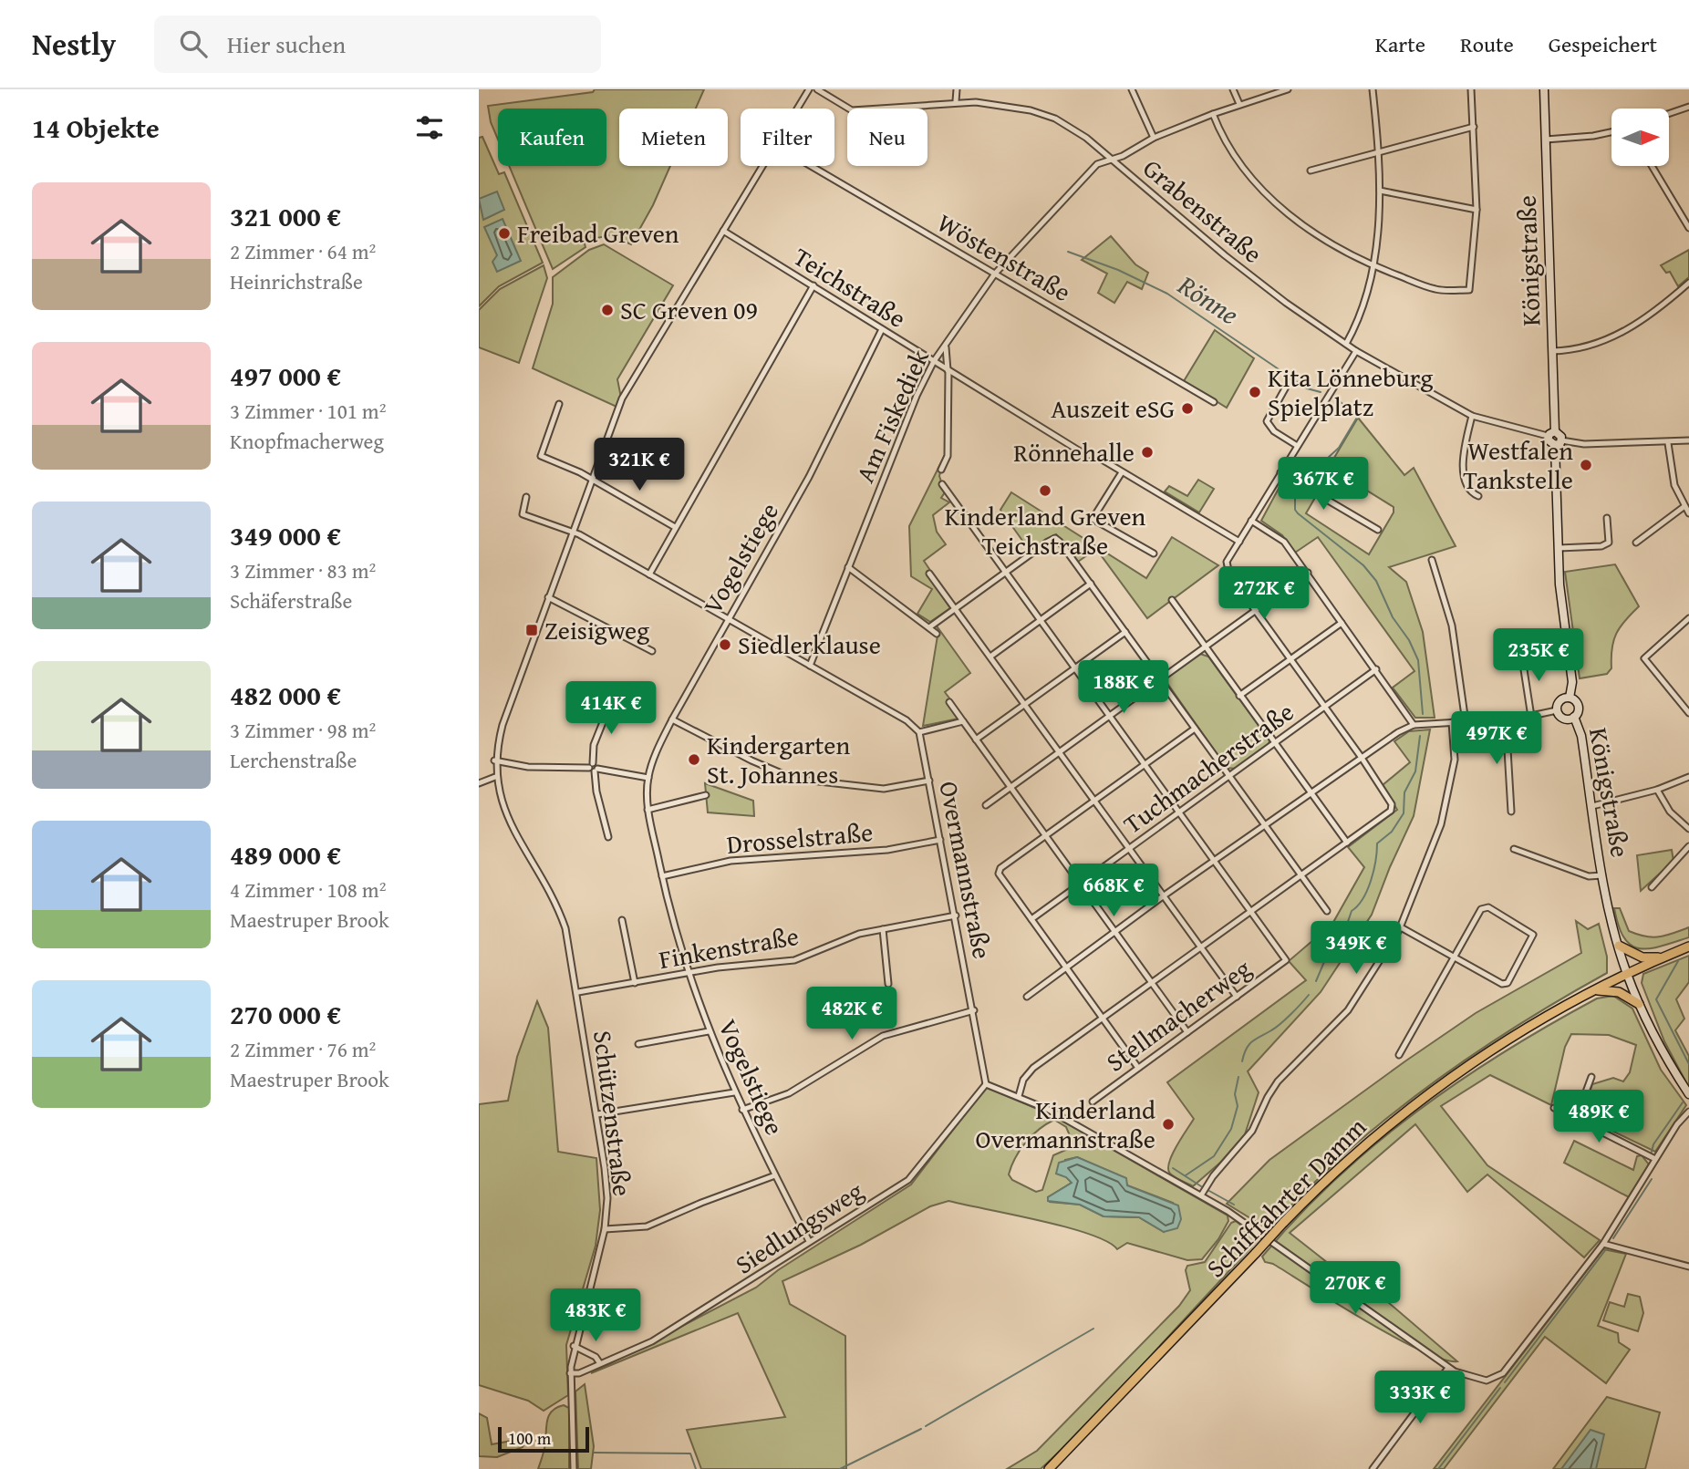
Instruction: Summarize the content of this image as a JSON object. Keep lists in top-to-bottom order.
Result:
{
  "streets": {
    "main road": ["Schifffahrter Damm"],
    "street": [
      "Grabenstraße",
      "Wöstenstraße",
      "Königstraße",
      "Teichstraße",
      "Am Fiskediek",
      "Vogelstiege",
      "Tuchmacherstraße",
      "Drosselstraße",
      "Overmannstraße",
      "Finkenstraße",
      "Stellmacherweg",
      "Schützenstraße",
      "Siedlungsweg"
    ]
  },
  "crossings": [
    ["Grabenstraße", "Königstraße"],
    ["Grabenstraße", "Am Fiskediek"],
    ["Wöstenstraße", "Am Fiskediek"],
    ["Königstraße", "Schifffahrter Damm"],
    ["Teichstraße", "Am Fiskediek"],
    ["Teichstraße", "Vogelstiege"],
    ["Teichstraße", "Schützenstraße"],
    ["Vogelstiege", "Drosselstraße"],
    ["Vogelstiege", "Finkenstraße"],
    ["Vogelstiege", "Siedlungsweg"],
    ["Drosselstraße", "Overmannstraße"],
    ["Overmannstraße", "Finkenstraße"],
    ["Overmannstraße", "Siedlungsweg"],
    ["Finkenstraße", "Schützenstraße"],
    ["Schützenstraße", "Siedlungsweg"]
  ],
  "water": ["Rönne"],
  "places": {
    "other": [
      "Freibad Greven",
      "SC Greven 09",
      "Kita Lönneburg Spielplatz",
      "Auszeit eSG",
      "Rönnehalle",
      "Westfalen Tankstelle",
      "Kinderland Greven Teichstraße",
      "Siedlerklause",
      "Kindergarten St. Johannes",
      "Kinderland Overmannstraße"
    ],
    "transit": ["Zeisigweg"]
  },
  "scale_bar": "100 m",
  "north": "right",
  "page": {
    "header": "Nestly",
    "search": "Hier suchen",
    "nav": ["Karte", "Route", "Gespeichert"],
    "heading": "14 Objekte",
    "chip": [
      "Kaufen",
      "Mieten",
      "Filter",
      "Neu"
    ],
    "list": [
      {
        "name": "321 000 €",
        "note": "2 Zimmer · 64 m² · Heinrichstraße"
      },
      {
        "name": "497 000 €",
        "note": "3 Zimmer · 101 m² · Knopfmacherweg"
      },
      {
        "name": "349 000 €",
        "note": "3 Zimmer · 83 m² · Schäferstraße"
      },
      {
        "name": "482 000 €",
        "note": "3 Zimmer · 98 m² · Lerchenstraße"
      },
      {
        "name": "489 000 €",
        "note": "4 Zimmer · 108 m² · Maestruper Brook"
      },
      {
        "name": "270 000 €",
        "note": "2 Zimmer · 76 m² · Maestruper Brook"
      }
    ],
    "price": [
      "321K €",
      "367K €",
      "272K €",
      "235K €",
      "188K €",
      "414K €",
      "497K €",
      "668K €",
      "349K €",
      "482K €",
      "489K €",
      "270K €",
      "483K €",
      "333K €"
    ],
    "scale": "100 m"
  }
}
